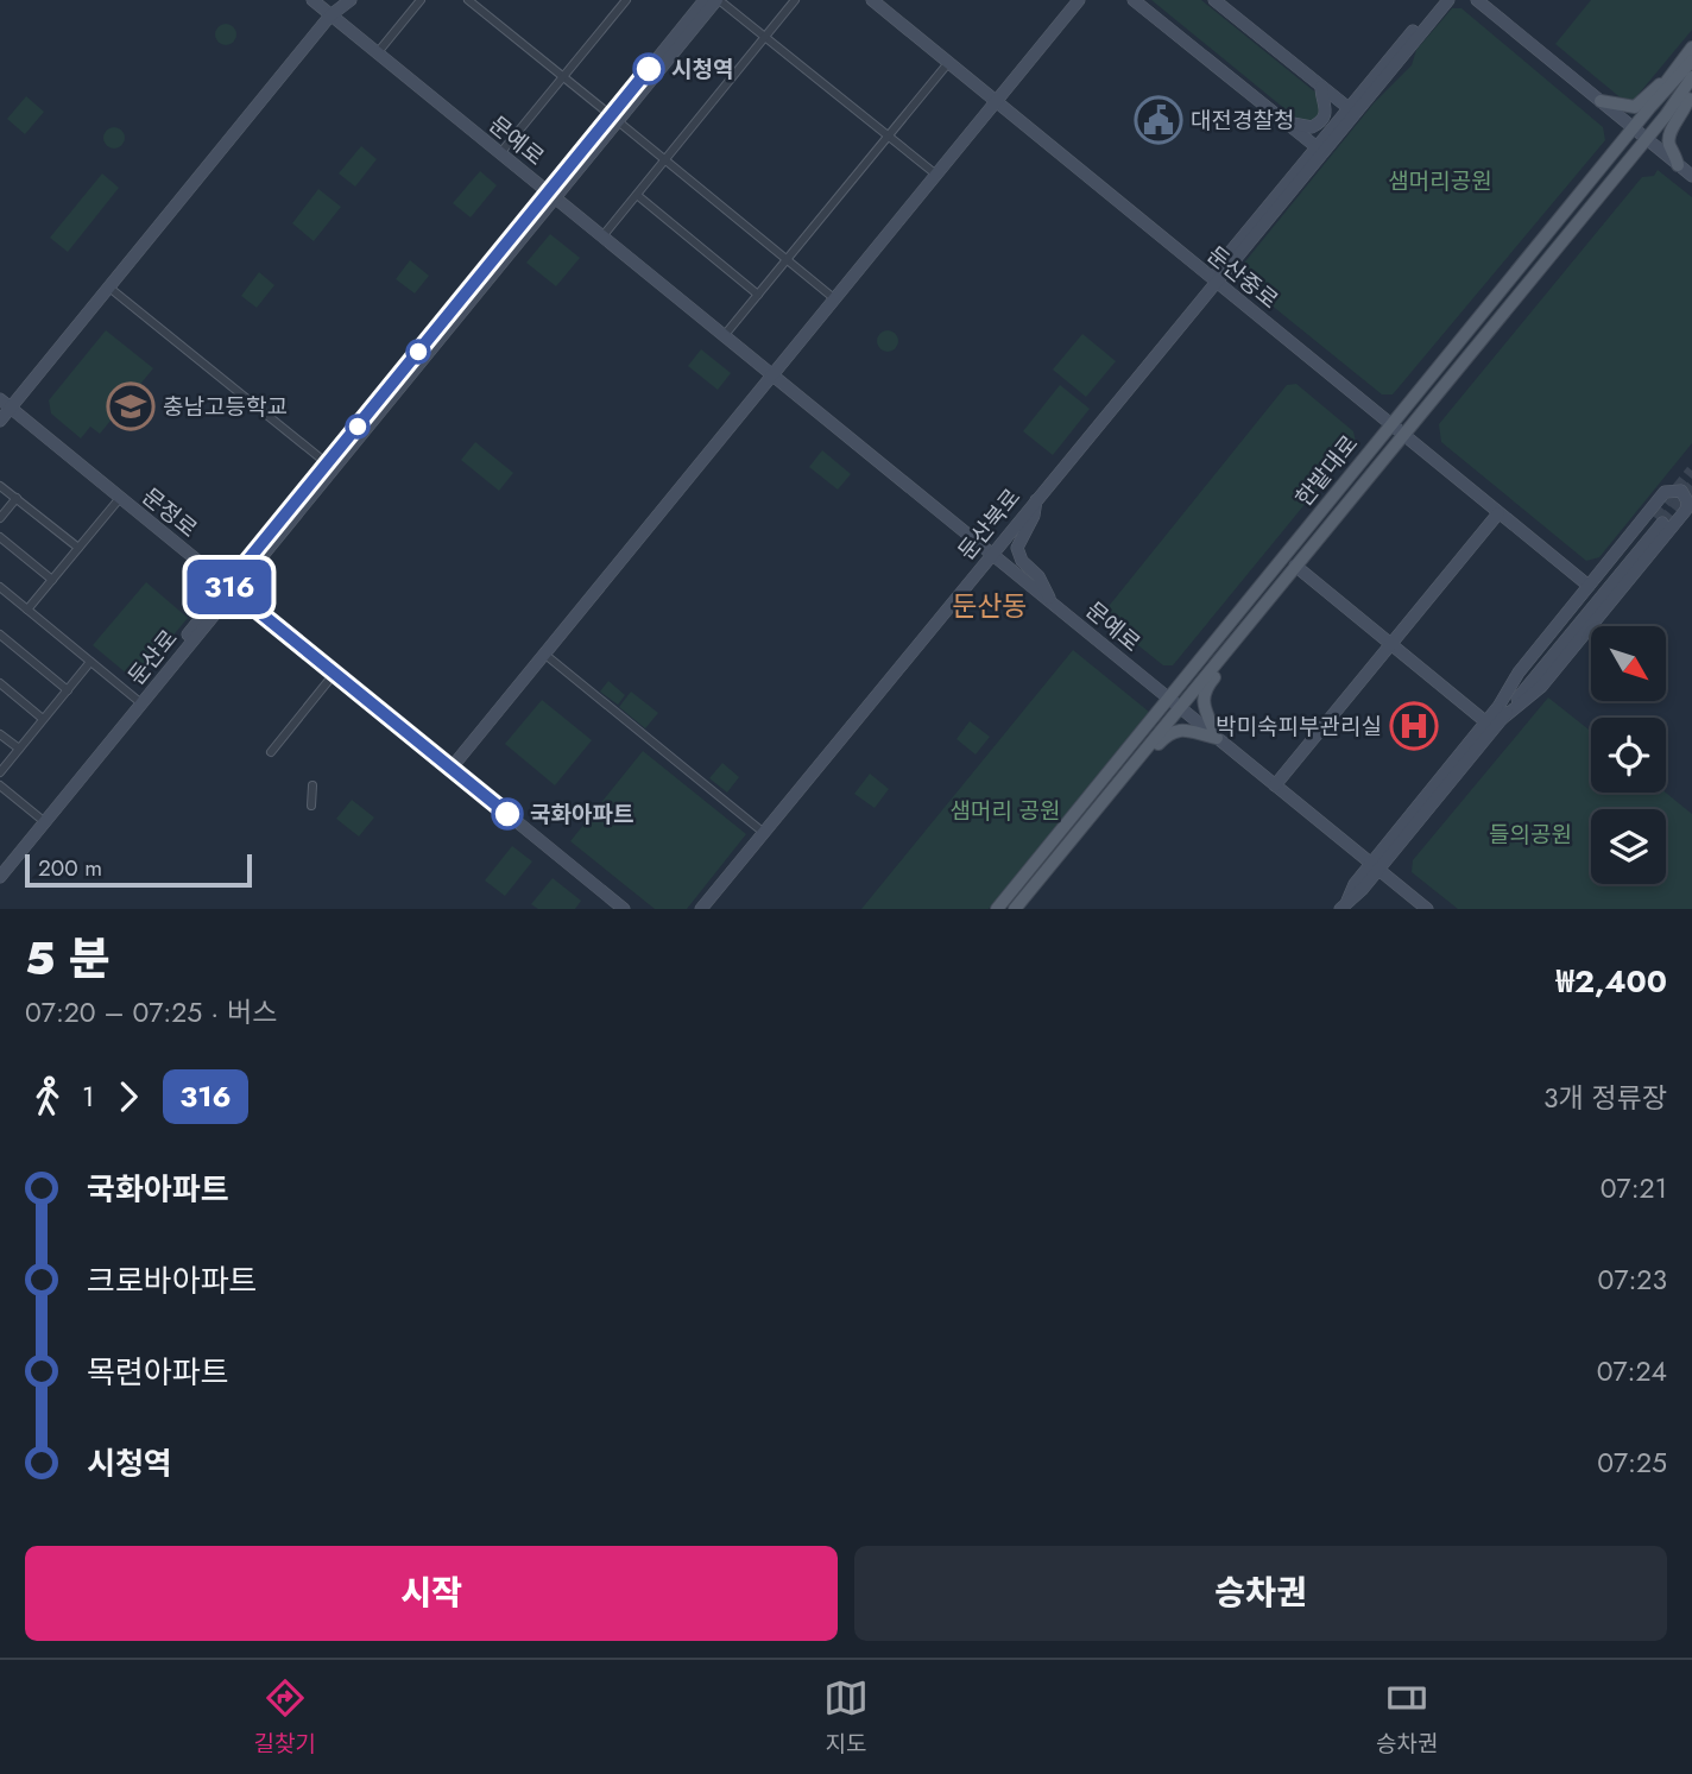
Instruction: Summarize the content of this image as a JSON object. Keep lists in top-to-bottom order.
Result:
{
  "streets": {
    "main road": [
      "문예로",
      "둔산중로",
      "한밭대로",
      "문정로",
      "둔산북로",
      "둔산로"
    ]
  },
  "crossings": [
    ["문예로", "한밭대로"],
    ["문예로", "둔산북로"],
    ["문예로", "둔산로"],
    ["둔산중로", "한밭대로"],
    ["둔산중로", "둔산북로"],
    ["문정로", "둔산로"]
  ],
  "districts": ["둔산동"],
  "parks": ["샘머리공원", "샘머리 공원", "들의공원"],
  "places": {
    "other": ["시청역", "국화아파트"],
    "public building": ["대전경찰청"],
    "school or university": ["충남고등학교"],
    "hospital": ["박미숙피부관리실"]
  },
  "lines": ["bus line 316"],
  "scale_bar": "200 m",
  "north": "bottom right",
  "page": {
    "on_map": "316",
    "scale": "200 m",
    "heading": ["5 분", "07:20 – 07:25 · 버스", "₩2,400"],
    "legs": ["1", "316", "3개 정류장"],
    "list": [
      {
        "name": "국화아파트",
        "value": "07:21"
      },
      {
        "name": "크로바아파트",
        "value": "07:23"
      },
      {
        "name": "목련아파트",
        "value": "07:24"
      },
      {
        "name": "시청역",
        "value": "07:25"
      }
    ],
    "buttons": ["시작", "승차권"],
    "tabs": ["길찾기", "지도", "승차권"]
  }
}
